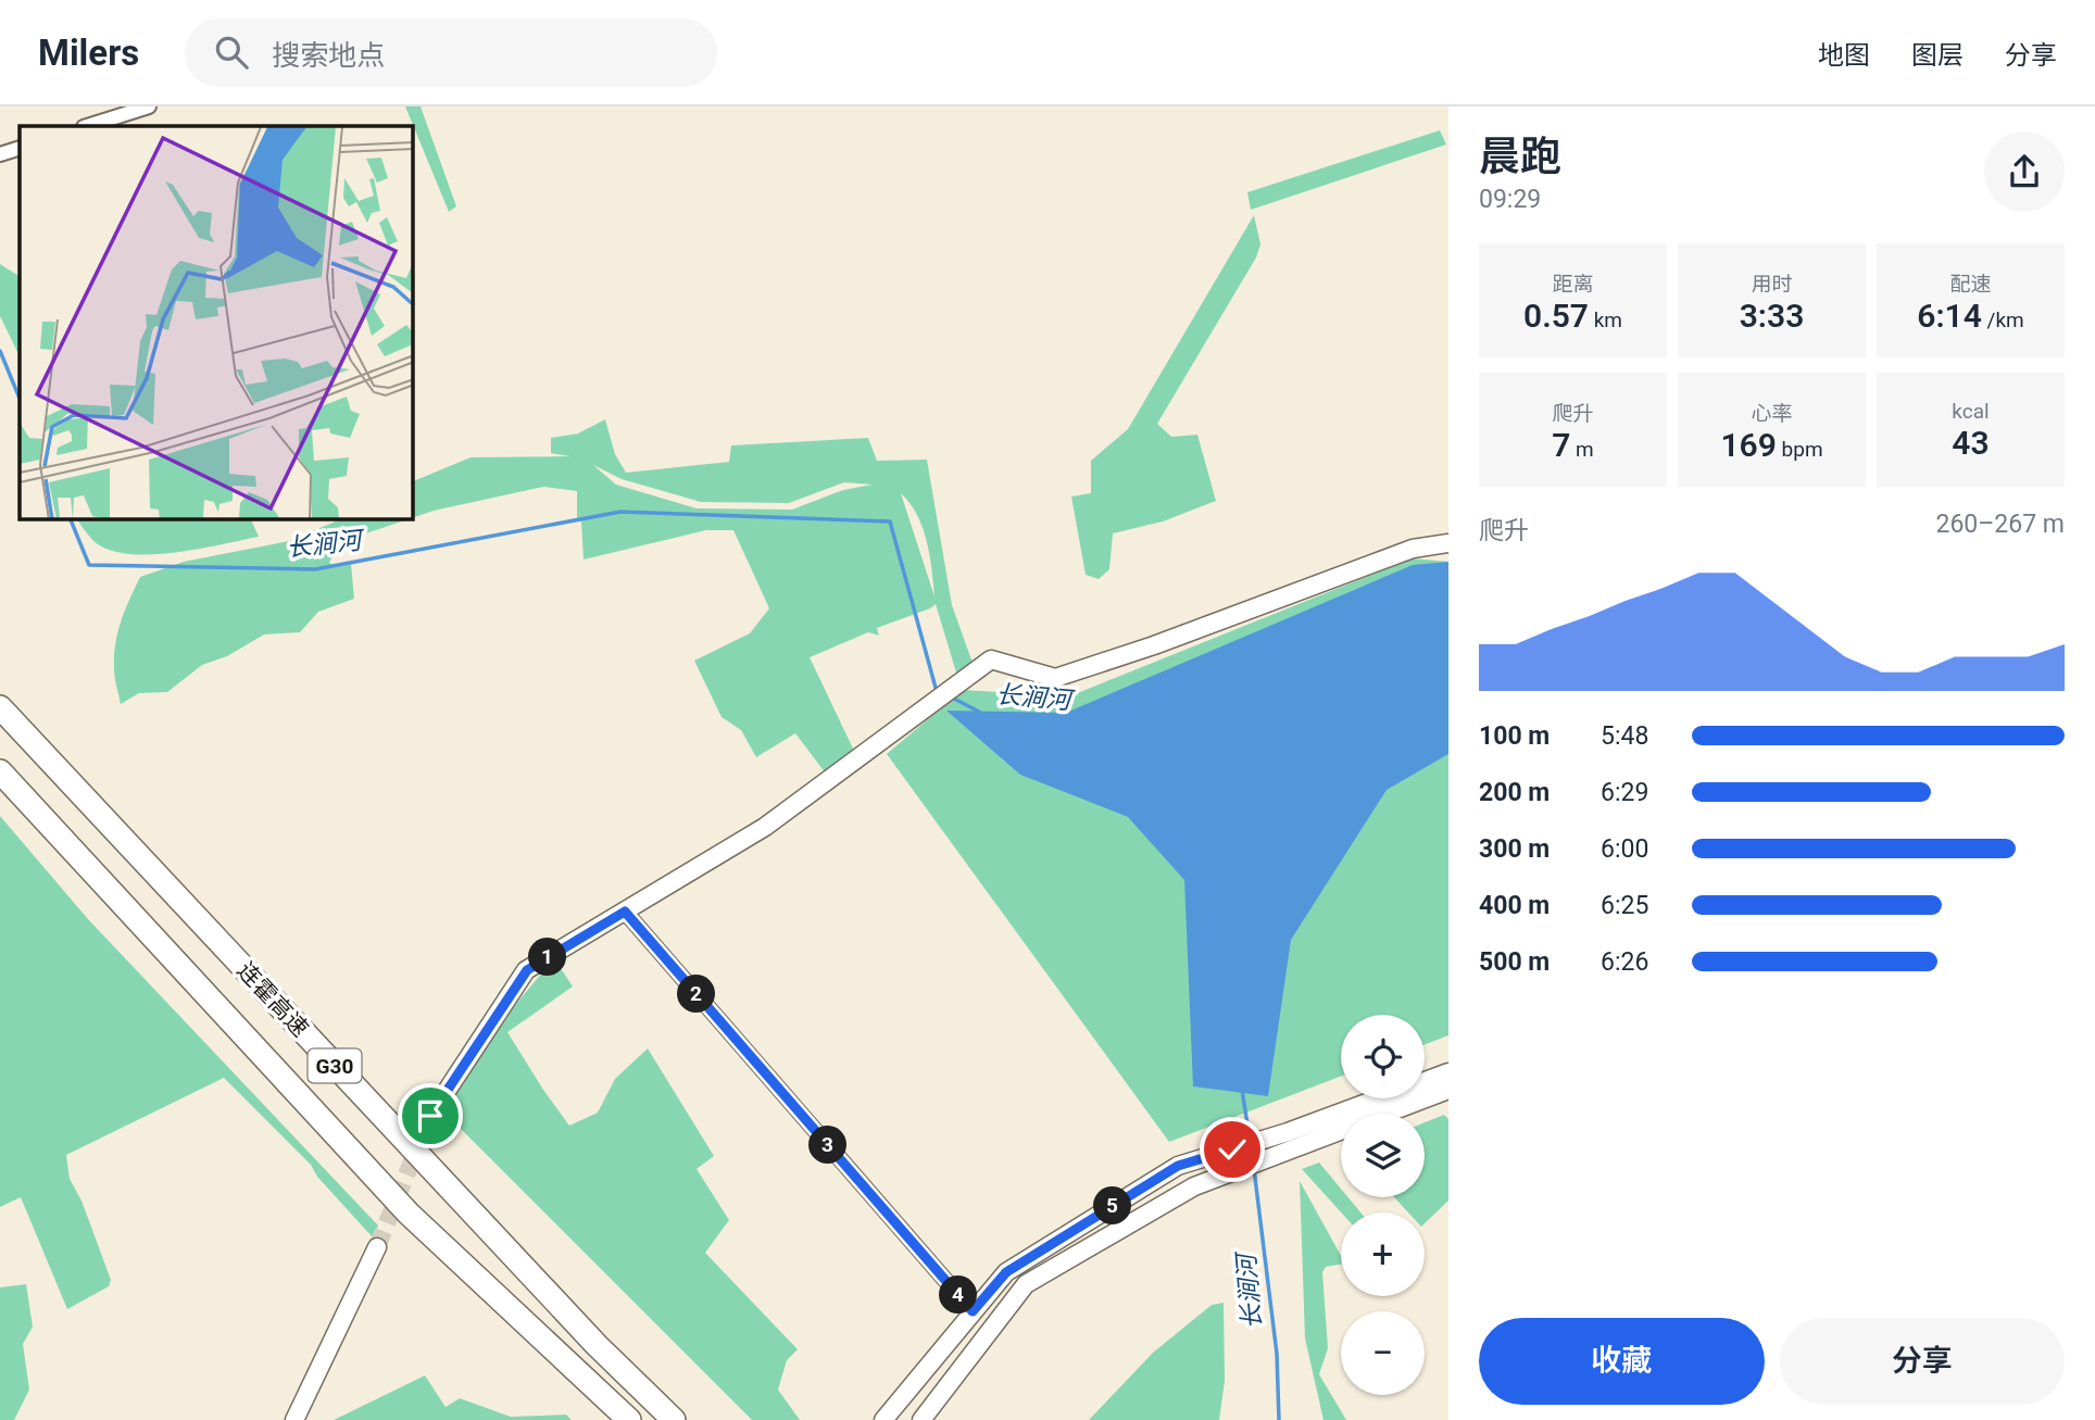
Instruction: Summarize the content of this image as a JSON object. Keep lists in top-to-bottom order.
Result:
{
  "streets": {
    "highway": ["连霍高速", "G30"]
  },
  "water": ["长涧河"],
  "page": {
    "header": "Milers",
    "search": "搜索地点",
    "nav": ["地图", "图层", "分享"],
    "heading": ["晨跑", "09:29"],
    "stats": [
      ["距离", "0.57 km"],
      ["用时", "3:33"],
      ["配速", "6:14 /km"],
      ["爬升", "7 m"],
      ["心率", "169 bpm"],
      ["kcal", "43"]
    ],
    "chart": ["爬升", "260–267 m"],
    "list": [
      {
        "name": "100 m",
        "note": "5:48"
      },
      {
        "name": "200 m",
        "note": "6:29"
      },
      {
        "name": "300 m",
        "note": "6:00"
      },
      {
        "name": "400 m",
        "note": "6:25"
      },
      {
        "name": "500 m",
        "note": "6:26"
      }
    ],
    "pins": [
      "1",
      "2",
      "3",
      "5",
      "4"
    ],
    "map_buttons": ["+", "−"],
    "buttons": ["收藏", "分享"]
  }
}
